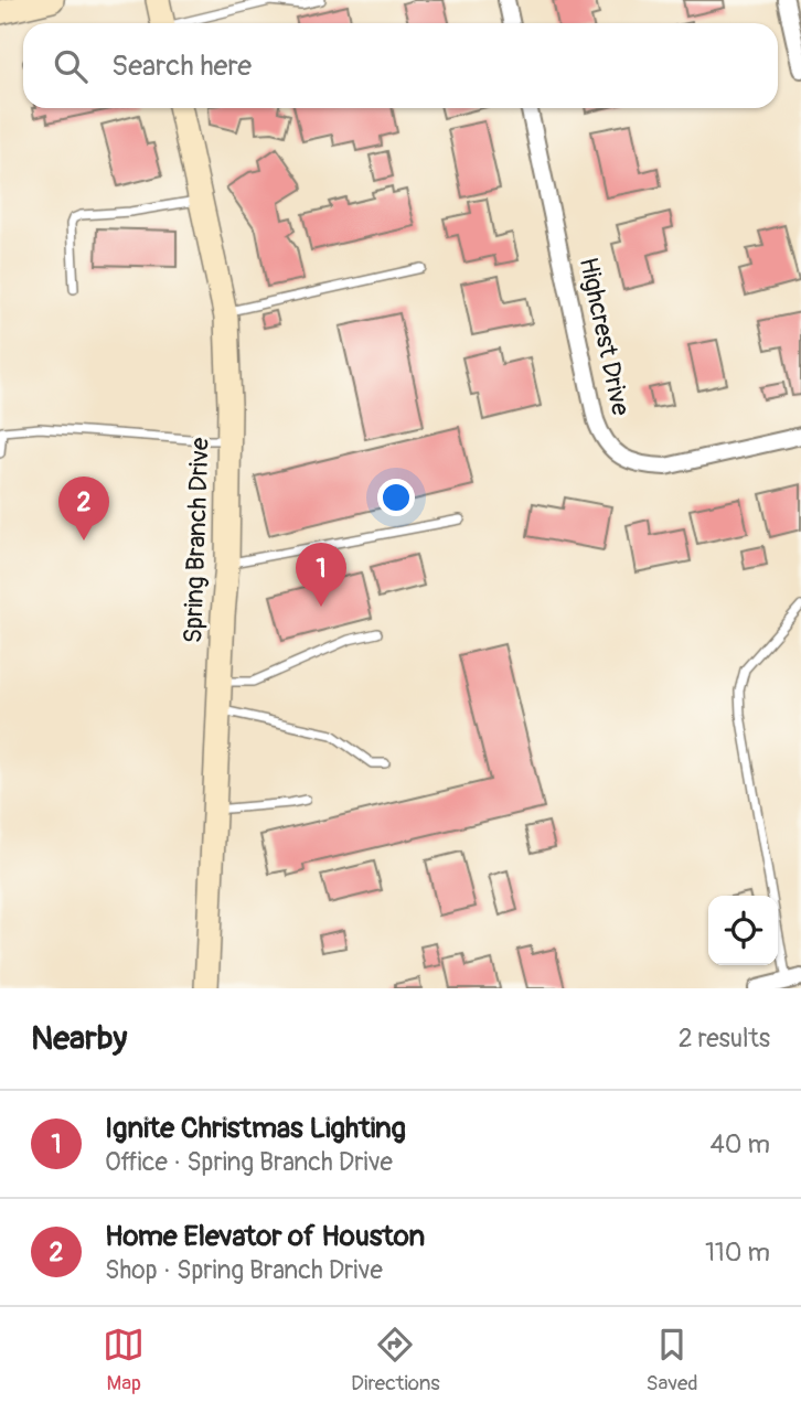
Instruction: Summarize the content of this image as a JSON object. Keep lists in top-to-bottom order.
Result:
{
  "streets": {
    "street": ["Highcrest Drive", "Spring Branch Drive"]
  },
  "page": {
    "search": "Search here",
    "pins": ["2", "1"],
    "heading": ["Nearby", "2 results"],
    "list": [
      {
        "mark": "1",
        "name": "Ignite Christmas Lighting",
        "note": "Office · Spring Branch Drive",
        "value": "40 m"
      },
      {
        "mark": "2",
        "name": "Home Elevator of Houston",
        "note": "Shop · Spring Branch Drive",
        "value": "110 m"
      }
    ],
    "nav": ["Map", "Directions", "Saved"]
  }
}
